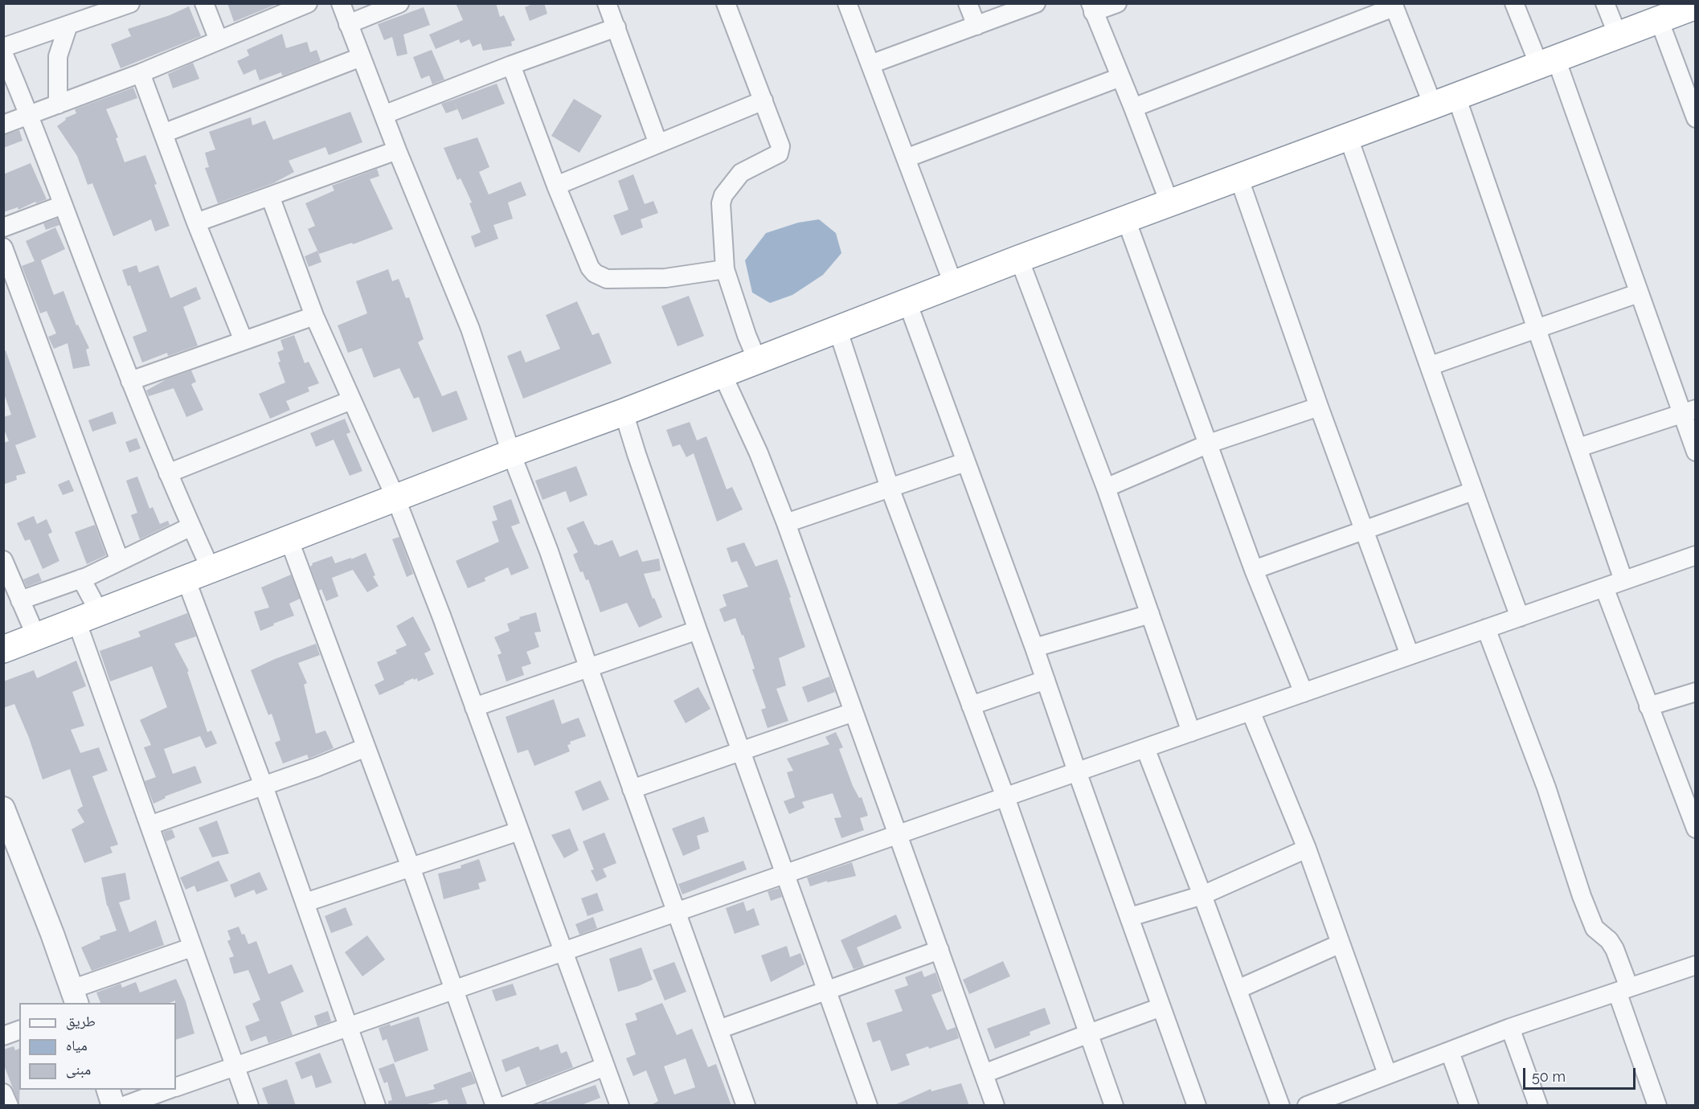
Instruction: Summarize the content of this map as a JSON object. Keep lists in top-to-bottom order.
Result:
{
  "legend": ["طريق", "مياه", "مبنى"],
  "scale_bar": "50 m"
}
